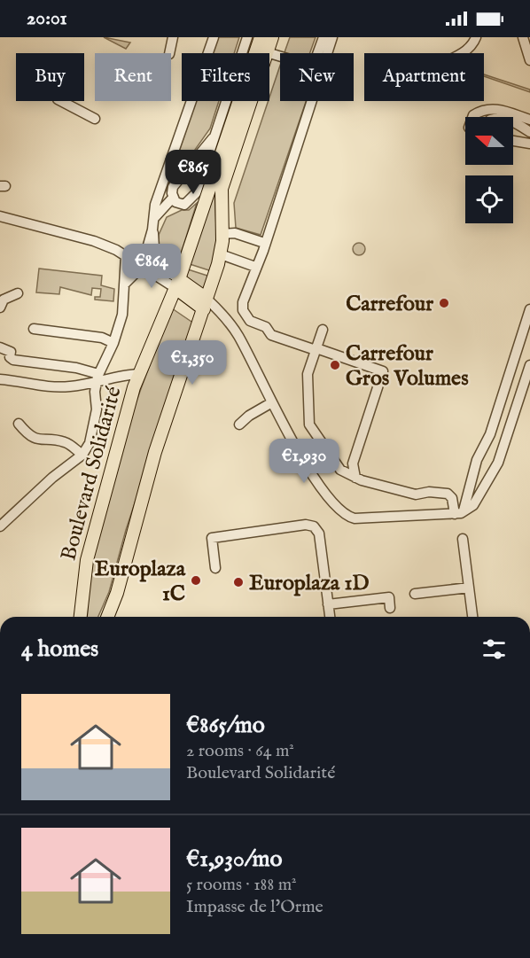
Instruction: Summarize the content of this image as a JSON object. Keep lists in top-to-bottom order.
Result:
{
  "streets": {
    "main road": ["Boulevard Solidarité"]
  },
  "places": [
    "Carrefour",
    "Carrefour Gros Volumes",
    "Europlaza 1C",
    "Europlaza 1D"
  ],
  "north": "left",
  "page": {
    "status": "20:01",
    "chip": [
      "Buy",
      "Rent",
      "Filters",
      "New",
      "Apartment"
    ],
    "price": [
      "€865",
      "€864",
      "€1,350",
      "€1,930"
    ],
    "heading": "4 homes",
    "list": [
      {
        "name": "€865/mo",
        "note": "2 rooms · 64 m² · Boulevard Solidarité"
      },
      {
        "name": "€1,930/mo",
        "note": "5 rooms · 188 m² · Impasse de l'Orme"
      }
    ]
  }
}
